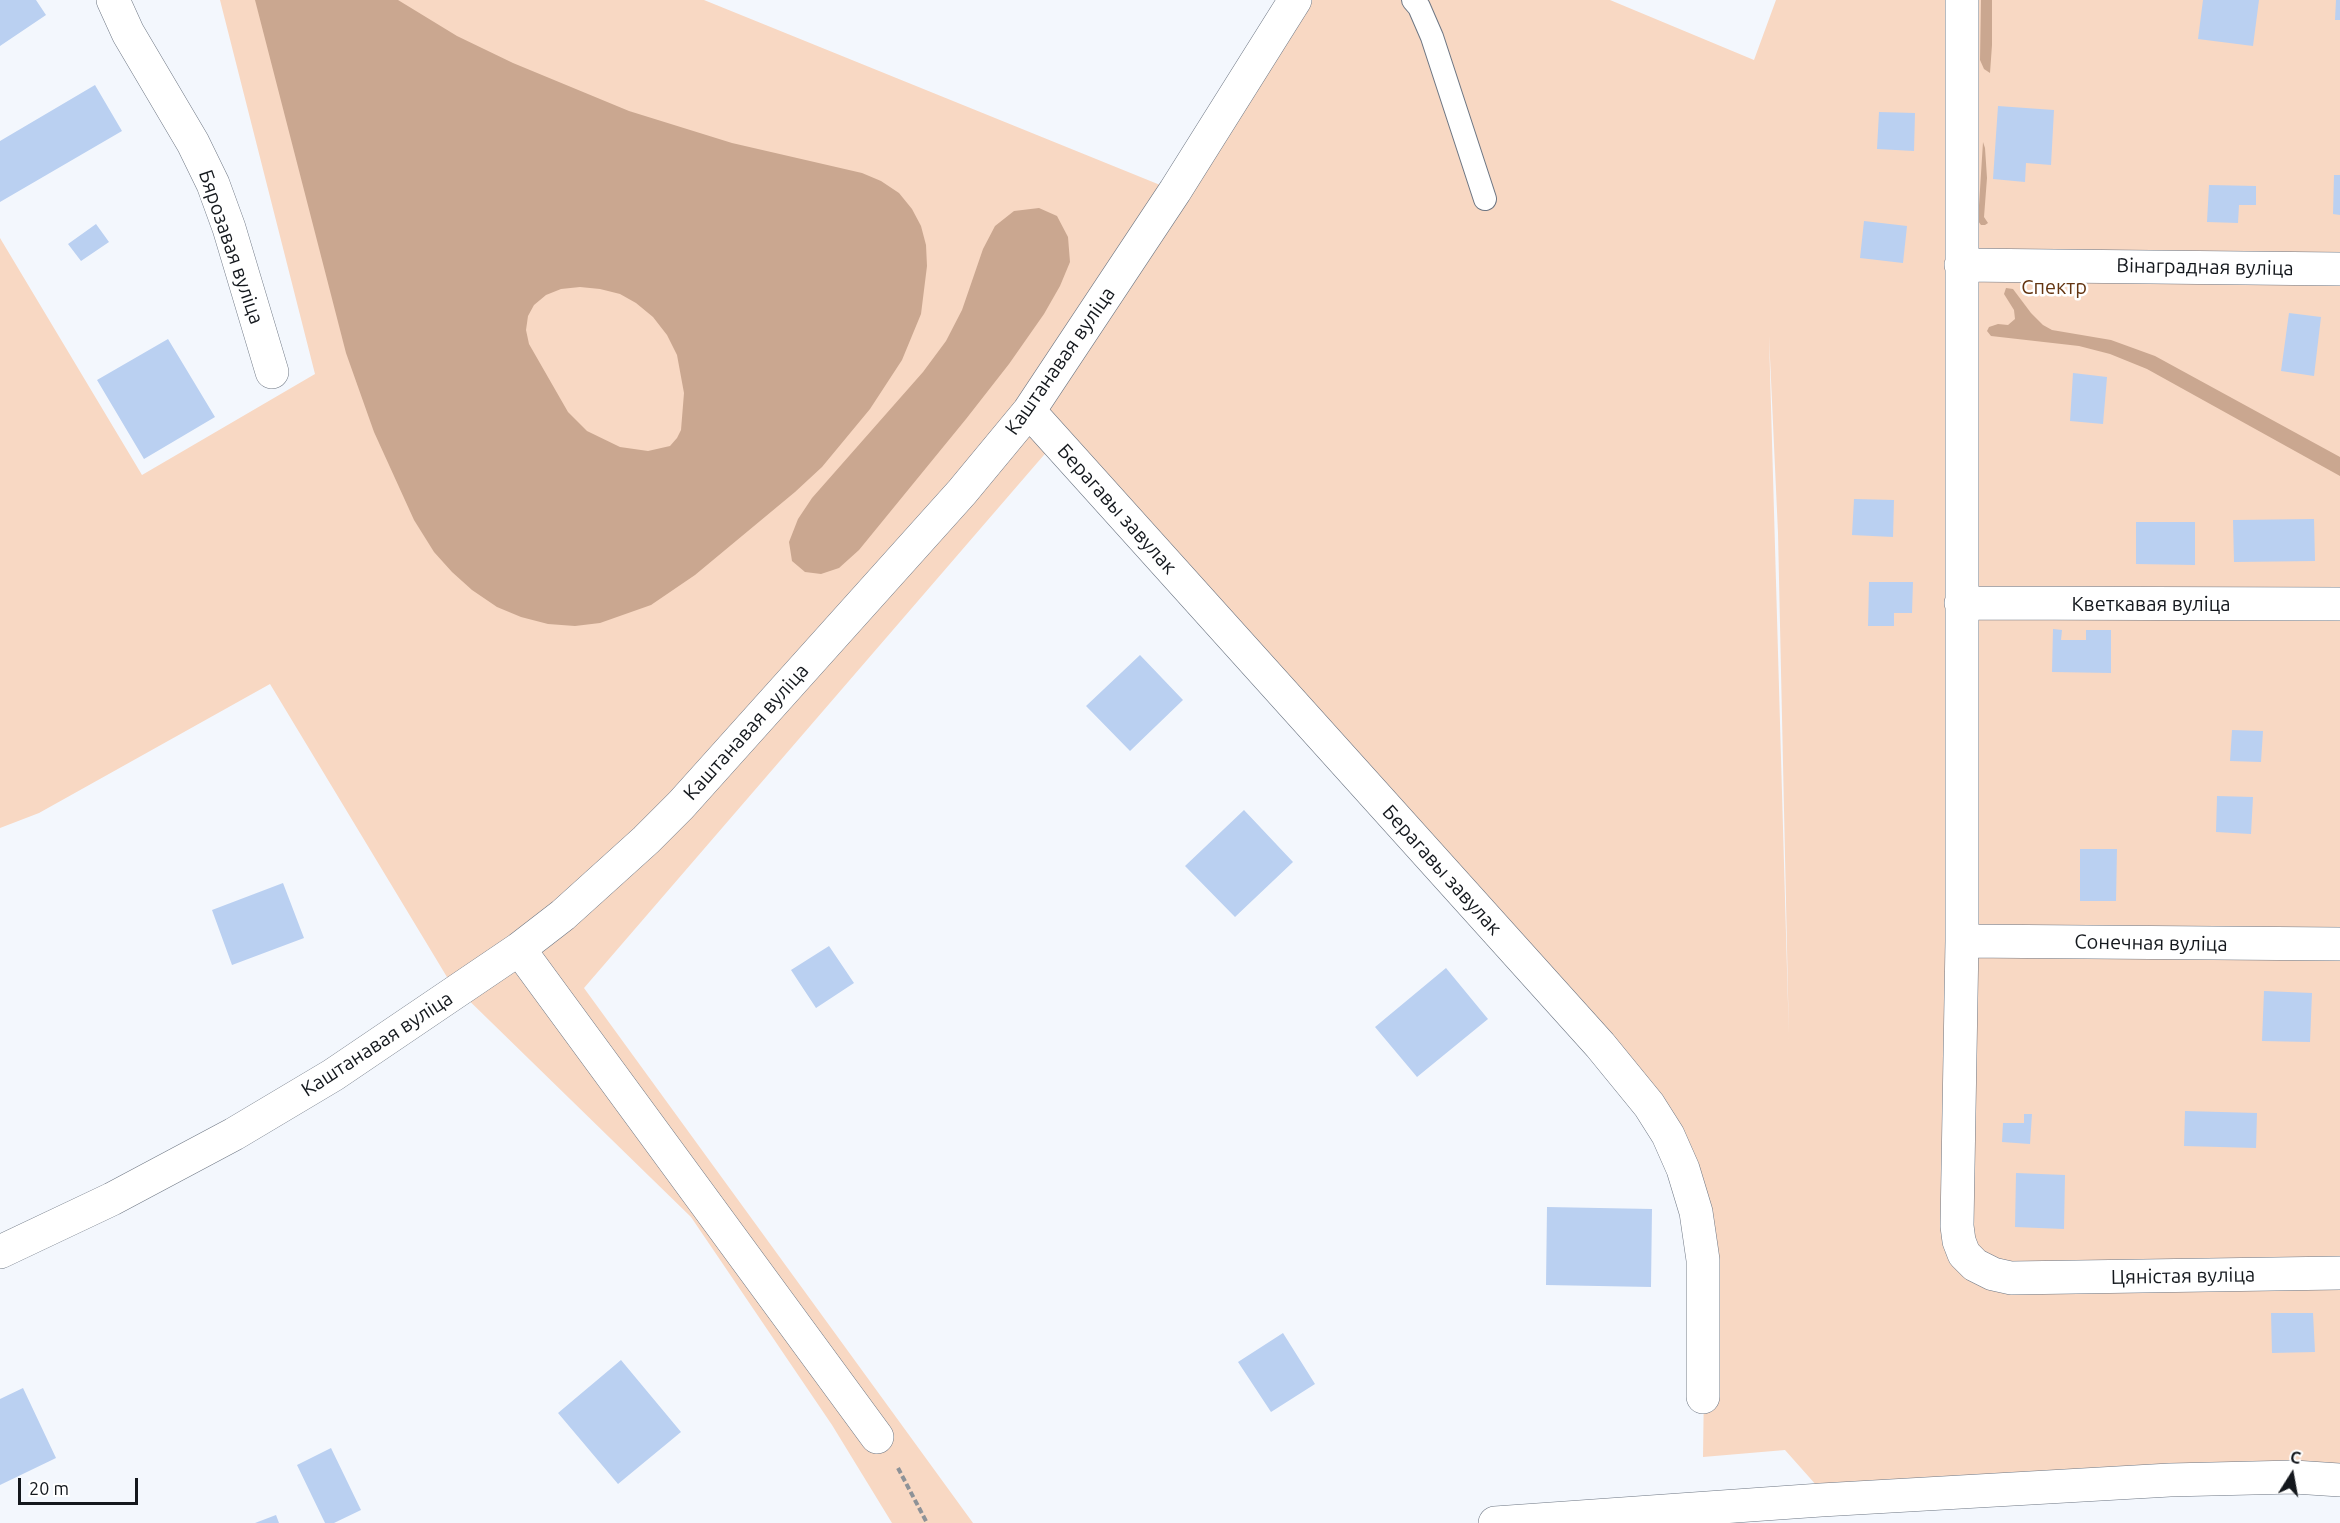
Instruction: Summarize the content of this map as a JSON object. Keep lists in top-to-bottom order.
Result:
{
  "streets": {
    "street": [
      "Бярозавая вуліца",
      "Вінаградная вуліца",
      "Каштанавая вуліца",
      "Берагавы завулак",
      "Кветкавая вуліца",
      "Сонечная вуліца",
      "Цяністая вуліца"
    ]
  },
  "crossings": [
    ["Вінаградная вуліца", "Цяністая вуліца"],
    ["Каштанавая вуліца", "Берагавы завулак"],
    ["Кветкавая вуліца", "Цяністая вуліца"],
    ["Сонечная вуліца", "Цяністая вуліца"]
  ],
  "parks": ["Спектр"],
  "scale_bar": "20 m",
  "north": "top"
}
